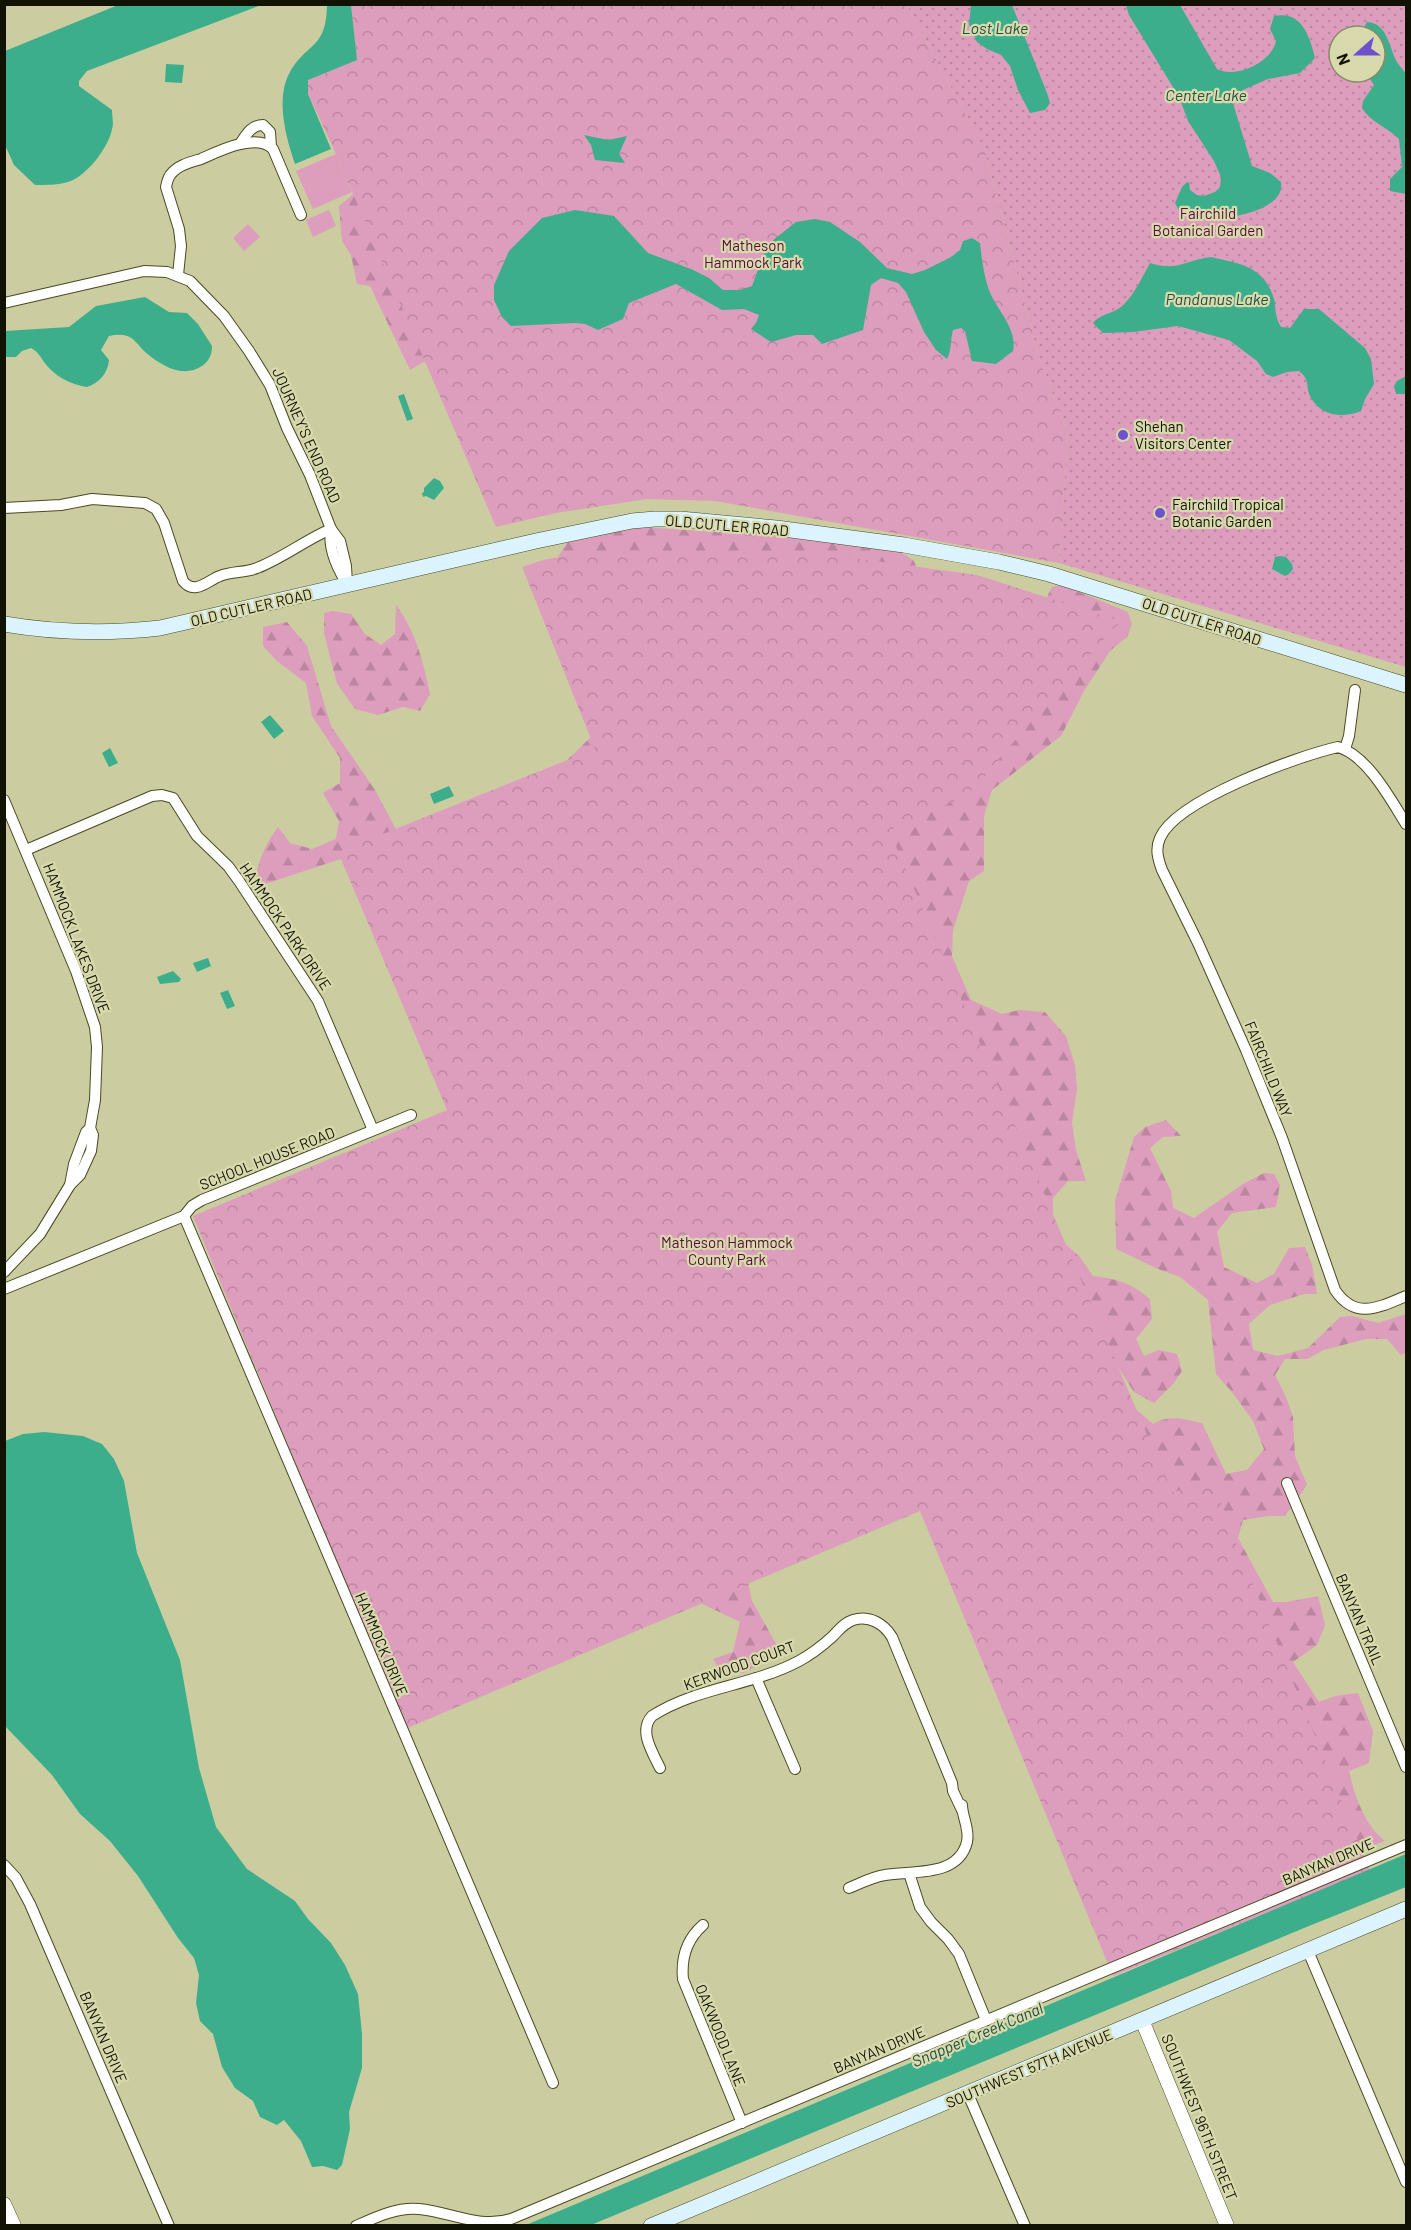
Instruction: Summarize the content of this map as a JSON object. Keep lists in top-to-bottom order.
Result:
{
  "streets": {
    "main road": ["OLD CUTLER ROAD", "SOUTHWEST 57TH AVENUE"],
    "street": [
      "JOURNEY'S END ROAD",
      "HAMMOCK PARK DRIVE",
      "HAMMOCK LAKES DRIVE",
      "FAIRCHILD WAY",
      "SCHOOL HOUSE ROAD",
      "BANYAN TRAIL",
      "HAMMOCK DRIVE",
      "KERWOOD COURT",
      "BANYAN DRIVE",
      "OAKWOOD LANE",
      "SOUTHWEST 96TH STREET"
    ]
  },
  "crossings": [
    ["JOURNEY'S END ROAD", "OLD CUTLER ROAD"],
    ["HAMMOCK PARK DRIVE", "HAMMOCK LAKES DRIVE"],
    ["HAMMOCK PARK DRIVE", "SCHOOL HOUSE ROAD"],
    ["SCHOOL HOUSE ROAD", "HAMMOCK DRIVE"],
    ["BANYAN DRIVE", "OAKWOOD LANE"],
    ["SOUTHWEST 57TH AVENUE", "SOUTHWEST 96TH STREET"]
  ],
  "water": [
    "Lost Lake",
    "Center Lake",
    "Pandanus Lake",
    "Snapper Creek Canal"
  ],
  "parks": ["Fairchild Botanical Garden", "Matheson Hammock Park", "Matheson Hammock County Park"],
  "places": ["Shehan Visitors Center", "Fairchild Tropical Botanic Garden"],
  "north": "left"
}
